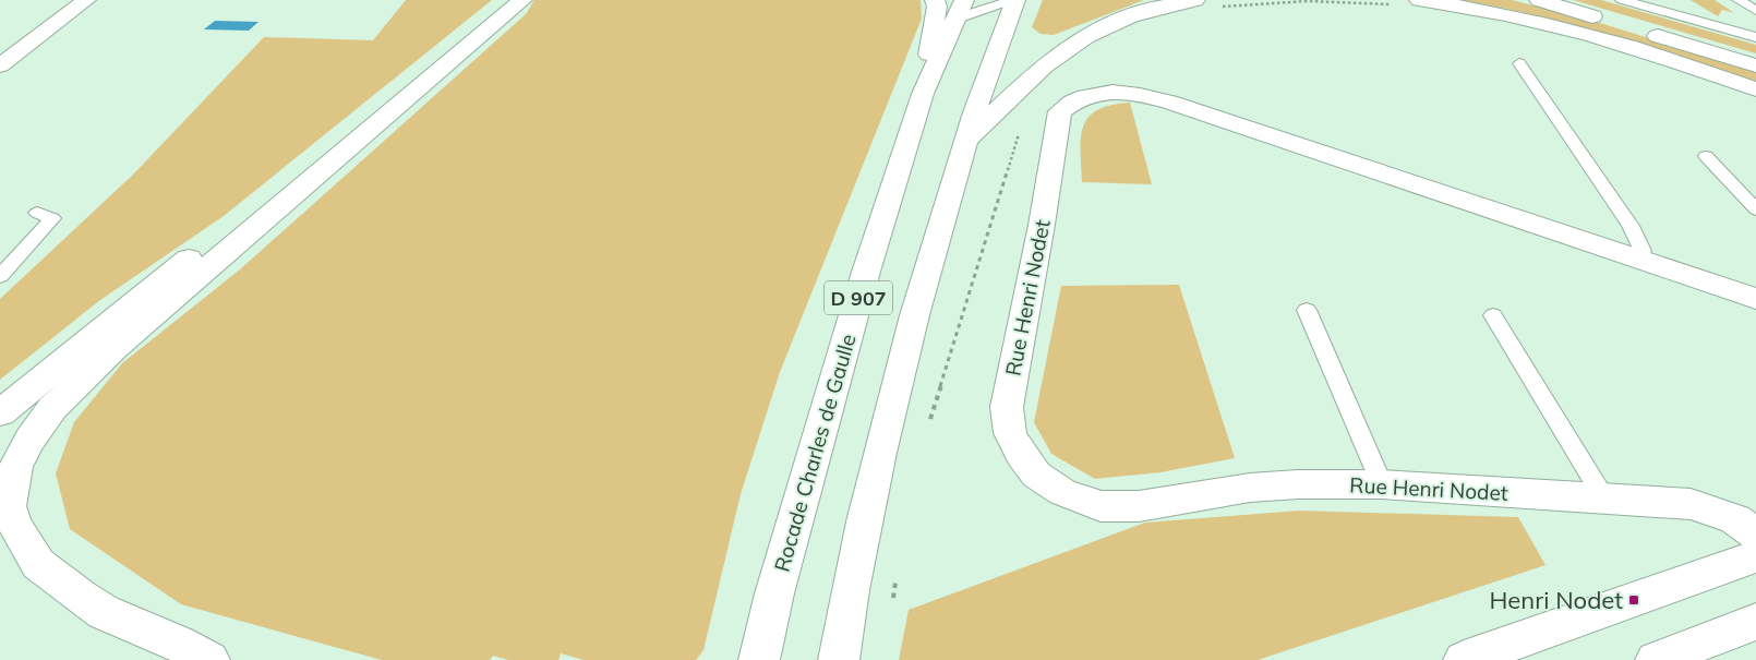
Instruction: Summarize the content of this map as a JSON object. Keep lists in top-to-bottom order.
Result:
{
  "streets": {
    "main road": ["D 907", "Rue Henri Nodet", "Rocade Charles de Gaulle"]
  },
  "places": {
    "transit": ["Henri Nodet"]
  }
}
